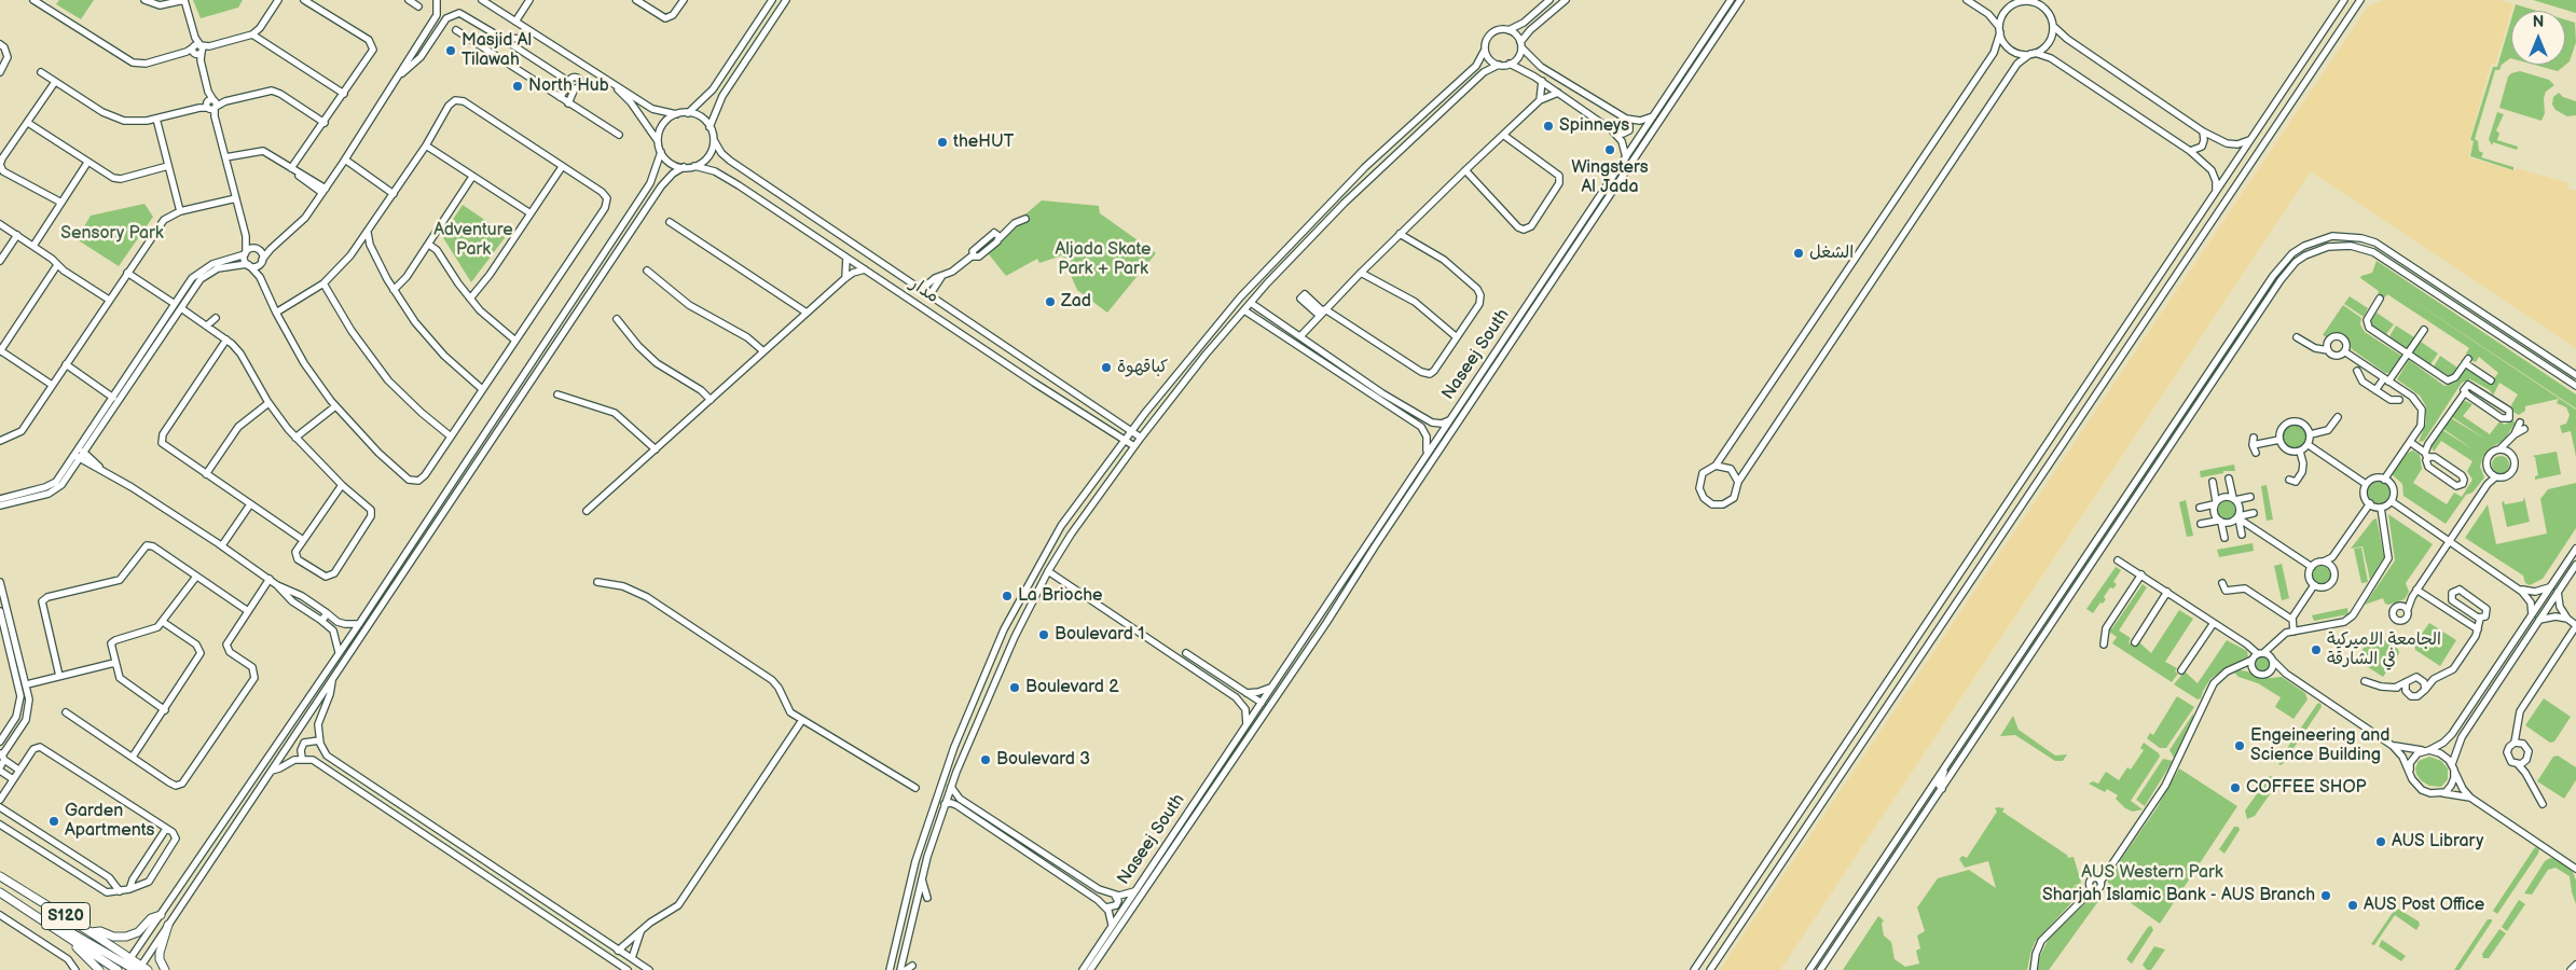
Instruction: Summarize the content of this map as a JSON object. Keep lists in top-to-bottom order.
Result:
{
  "streets": {
    "main road": ["S120"],
    "street": ["مدار", "Naseej South"]
  },
  "parks": [
    "Adventure Park",
    "Sensory Park",
    "Aljada Skate Park + Park",
    "AUS Western Park"
  ],
  "places": [
    "Masjid Al Tilawah",
    "North Hub",
    "Spinneys",
    "theHUT",
    "Wingsters Al Jada",
    "الشغل",
    "Zad",
    "كباقهوة",
    "La Brioche",
    "Boulevard 1",
    "الجامعة الاميركية في الشارقة",
    "Boulevard 2",
    "Engeineering and Science Building",
    "Boulevard 3",
    "COFFEE SHOP",
    "Garden Apartments",
    "AUS Library",
    "Sharjah Islamic Bank - AUS Branch",
    "AUS Post Office"
  ],
  "north": "top"
}
